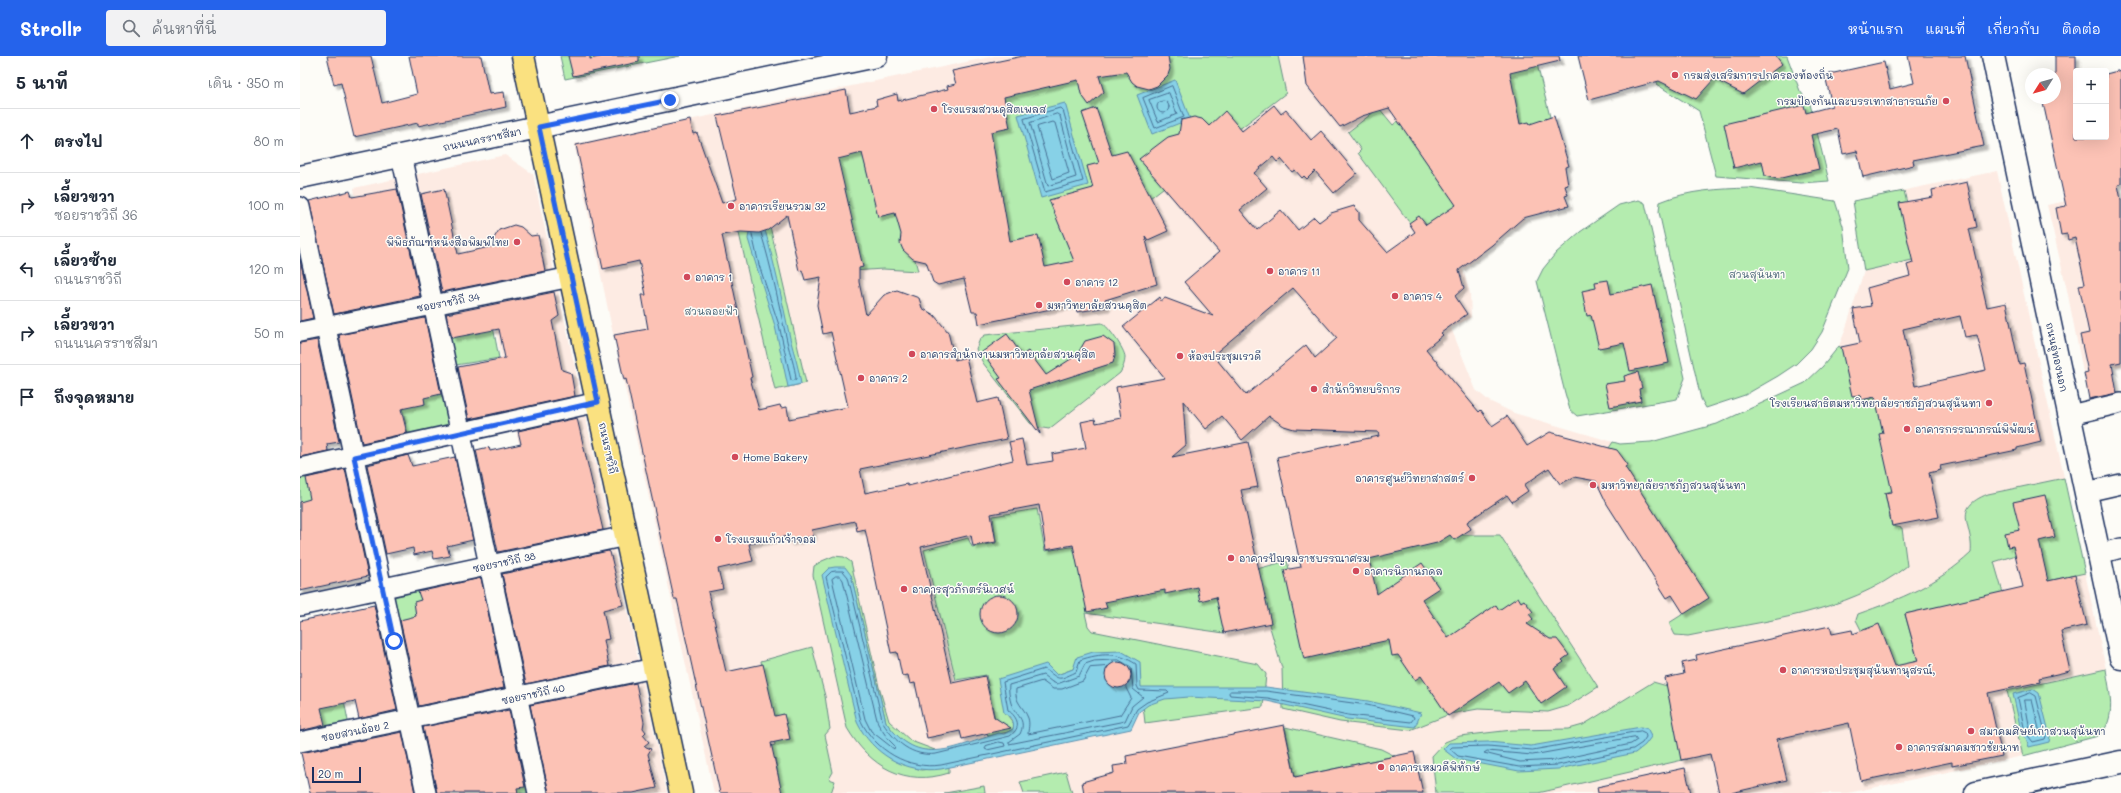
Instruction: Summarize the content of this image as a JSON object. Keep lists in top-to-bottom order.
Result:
{
  "streets": {
    "main road": ["ถนนนครราชสีมา", "ถนนอู่ทองนอก", "ถนนราชวิถี"],
    "street": [
      "ซอยราชวิถี 34",
      "ซอยราชวิถี 38",
      "ซอยราชวิถี 40",
      "ซอยสวนอ้อย 2"
    ]
  },
  "crossings": [
    ["ถนนนครราชสีมา", "ถนนราชวิถี"],
    ["ซอยราชวิถี 34", "ถนนราชวิถี"],
    ["ถนนราชวิถี", "ซอยราชวิถี 38"],
    ["ถนนราชวิถี", "ซอยราชวิถี 40"],
    ["ซอยราชวิถี 40", "ซอยสวนอ้อย 2"]
  ],
  "parks": ["สวนสุนันทา", "สวนลอยฟ้า"],
  "places": [
    "กรมส่งเสริมการปกครองท้องถิ่น",
    "กรมป้องกันและบรรเทาสาธารณภัย",
    "โรงแรมสวนดุสิตเพลส",
    "อาคารเรียนรวม 32",
    "พิพิธภัณฑ์หนังสือพิมพ์ไทย",
    "อาคาร 11",
    "อาคาร 1",
    "อาคาร 12",
    "อาคาร 4",
    "มหาวิทยาลัยสวนดุสิต",
    "อาคารสำนักงานมหาวิทยาลัยสวนดุสิต",
    "ห้องประชุมเรวดี",
    "อาคาร 2",
    "สำนักวิทยบริการ",
    "โรงเรียนสาธิตมหาวิทยาลัยราชภัฏสวนสุนันทา",
    "อาคารกรรณาภรณ์พิพัฒน์",
    "Home Bakery",
    "อาคารศูนย์วิทยาสาสตร์",
    "มหาวิทยาลัยราชภัฏสวนสุนันทา",
    "โรงแรมแก้วเจ้าจอม",
    "อาคารปัญจมราชบรรณาศรม",
    "อาคารนิภานภดล",
    "อาคารสุวภักตร์นิเวศน์",
    "อาคารหอประชุมสุนันทานุสรณ์,",
    "สมาคมศิษย์เก่าสวนสุนันทา",
    "อาคารสมาคมชาวชัยนาท",
    "อาคารเหมวดีพิทักษ์"
  ],
  "scale_bar": "20 m",
  "north": "bottom left",
  "page": {
    "header": "Strollr",
    "search": "ค้นหาที่นี่",
    "nav": [
      "หน้าแรก",
      "แผนที่",
      "เกี่ยวกับ",
      "ติดต่อ"
    ],
    "heading": ["5 นาที", "เดิน · 350 m"],
    "map_buttons": ["+", "−"],
    "list": [
      ["ตรงไป", "80 m"],
      ["เลี้ยวขวา", "ซอยราชวิถี 36", "100 m"],
      ["เลี้ยวซ้าย", "ถนนราชวิถี", "120 m"],
      ["เลี้ยวขวา", "ถนนนครราชสีมา", "50 m"],
      "ถึงจุดหมาย"
    ],
    "scale": "20 m"
  }
}
